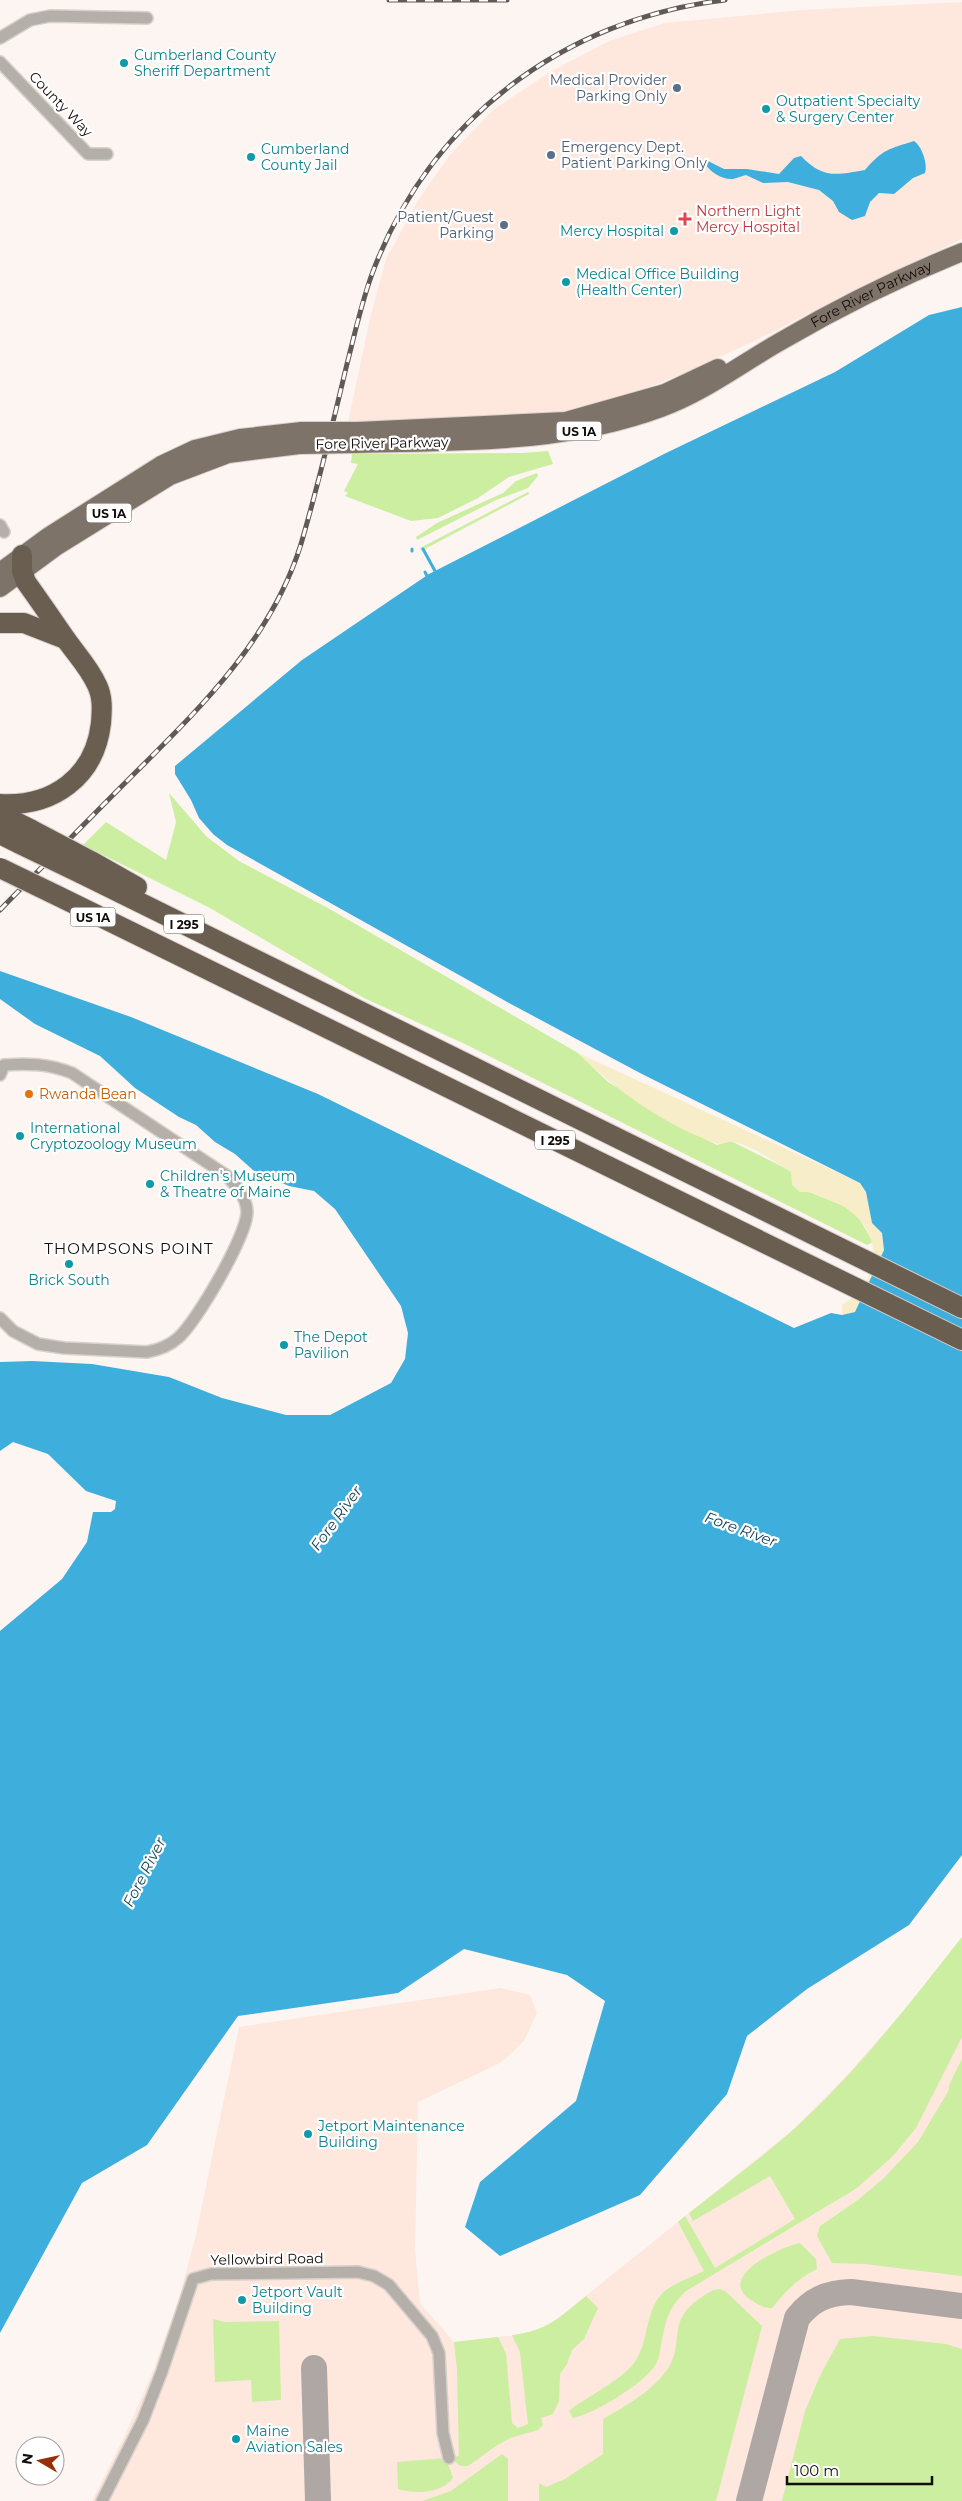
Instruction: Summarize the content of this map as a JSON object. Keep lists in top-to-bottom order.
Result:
{
  "streets": {
    "highway": ["US 1A", "I 295"],
    "main road": ["Fore River Parkway"],
    "street": ["County Way", "Yellowbird Road"]
  },
  "crossings": [
    ["US 1A", "I 295"]
  ],
  "districts": ["THOMPSONS POINT"],
  "water": ["Fore River"],
  "places": {
    "other": [
      "Cumberland County Sheriff Department",
      "Medical Provider Parking Only",
      "Outpatient Specialty & Surgery Center",
      "Emergency Dept. Patient Parking Only",
      "Cumberland County Jail",
      "Patient/Guest Parking",
      "Mercy Hospital",
      "Medical Office Building (Health Center)",
      "Rwanda Bean",
      "International Cryptozoology Museum",
      "Children's Museum & Theatre of Maine",
      "Brick South",
      "The Depot Pavilion",
      "Jetport Maintenance Building",
      "Jetport Vault Building",
      "Maine Aviation Sales"
    ],
    "health": ["Northern Light Mercy Hospital"]
  },
  "scale_bar": "100 m",
  "north": "left"
}
